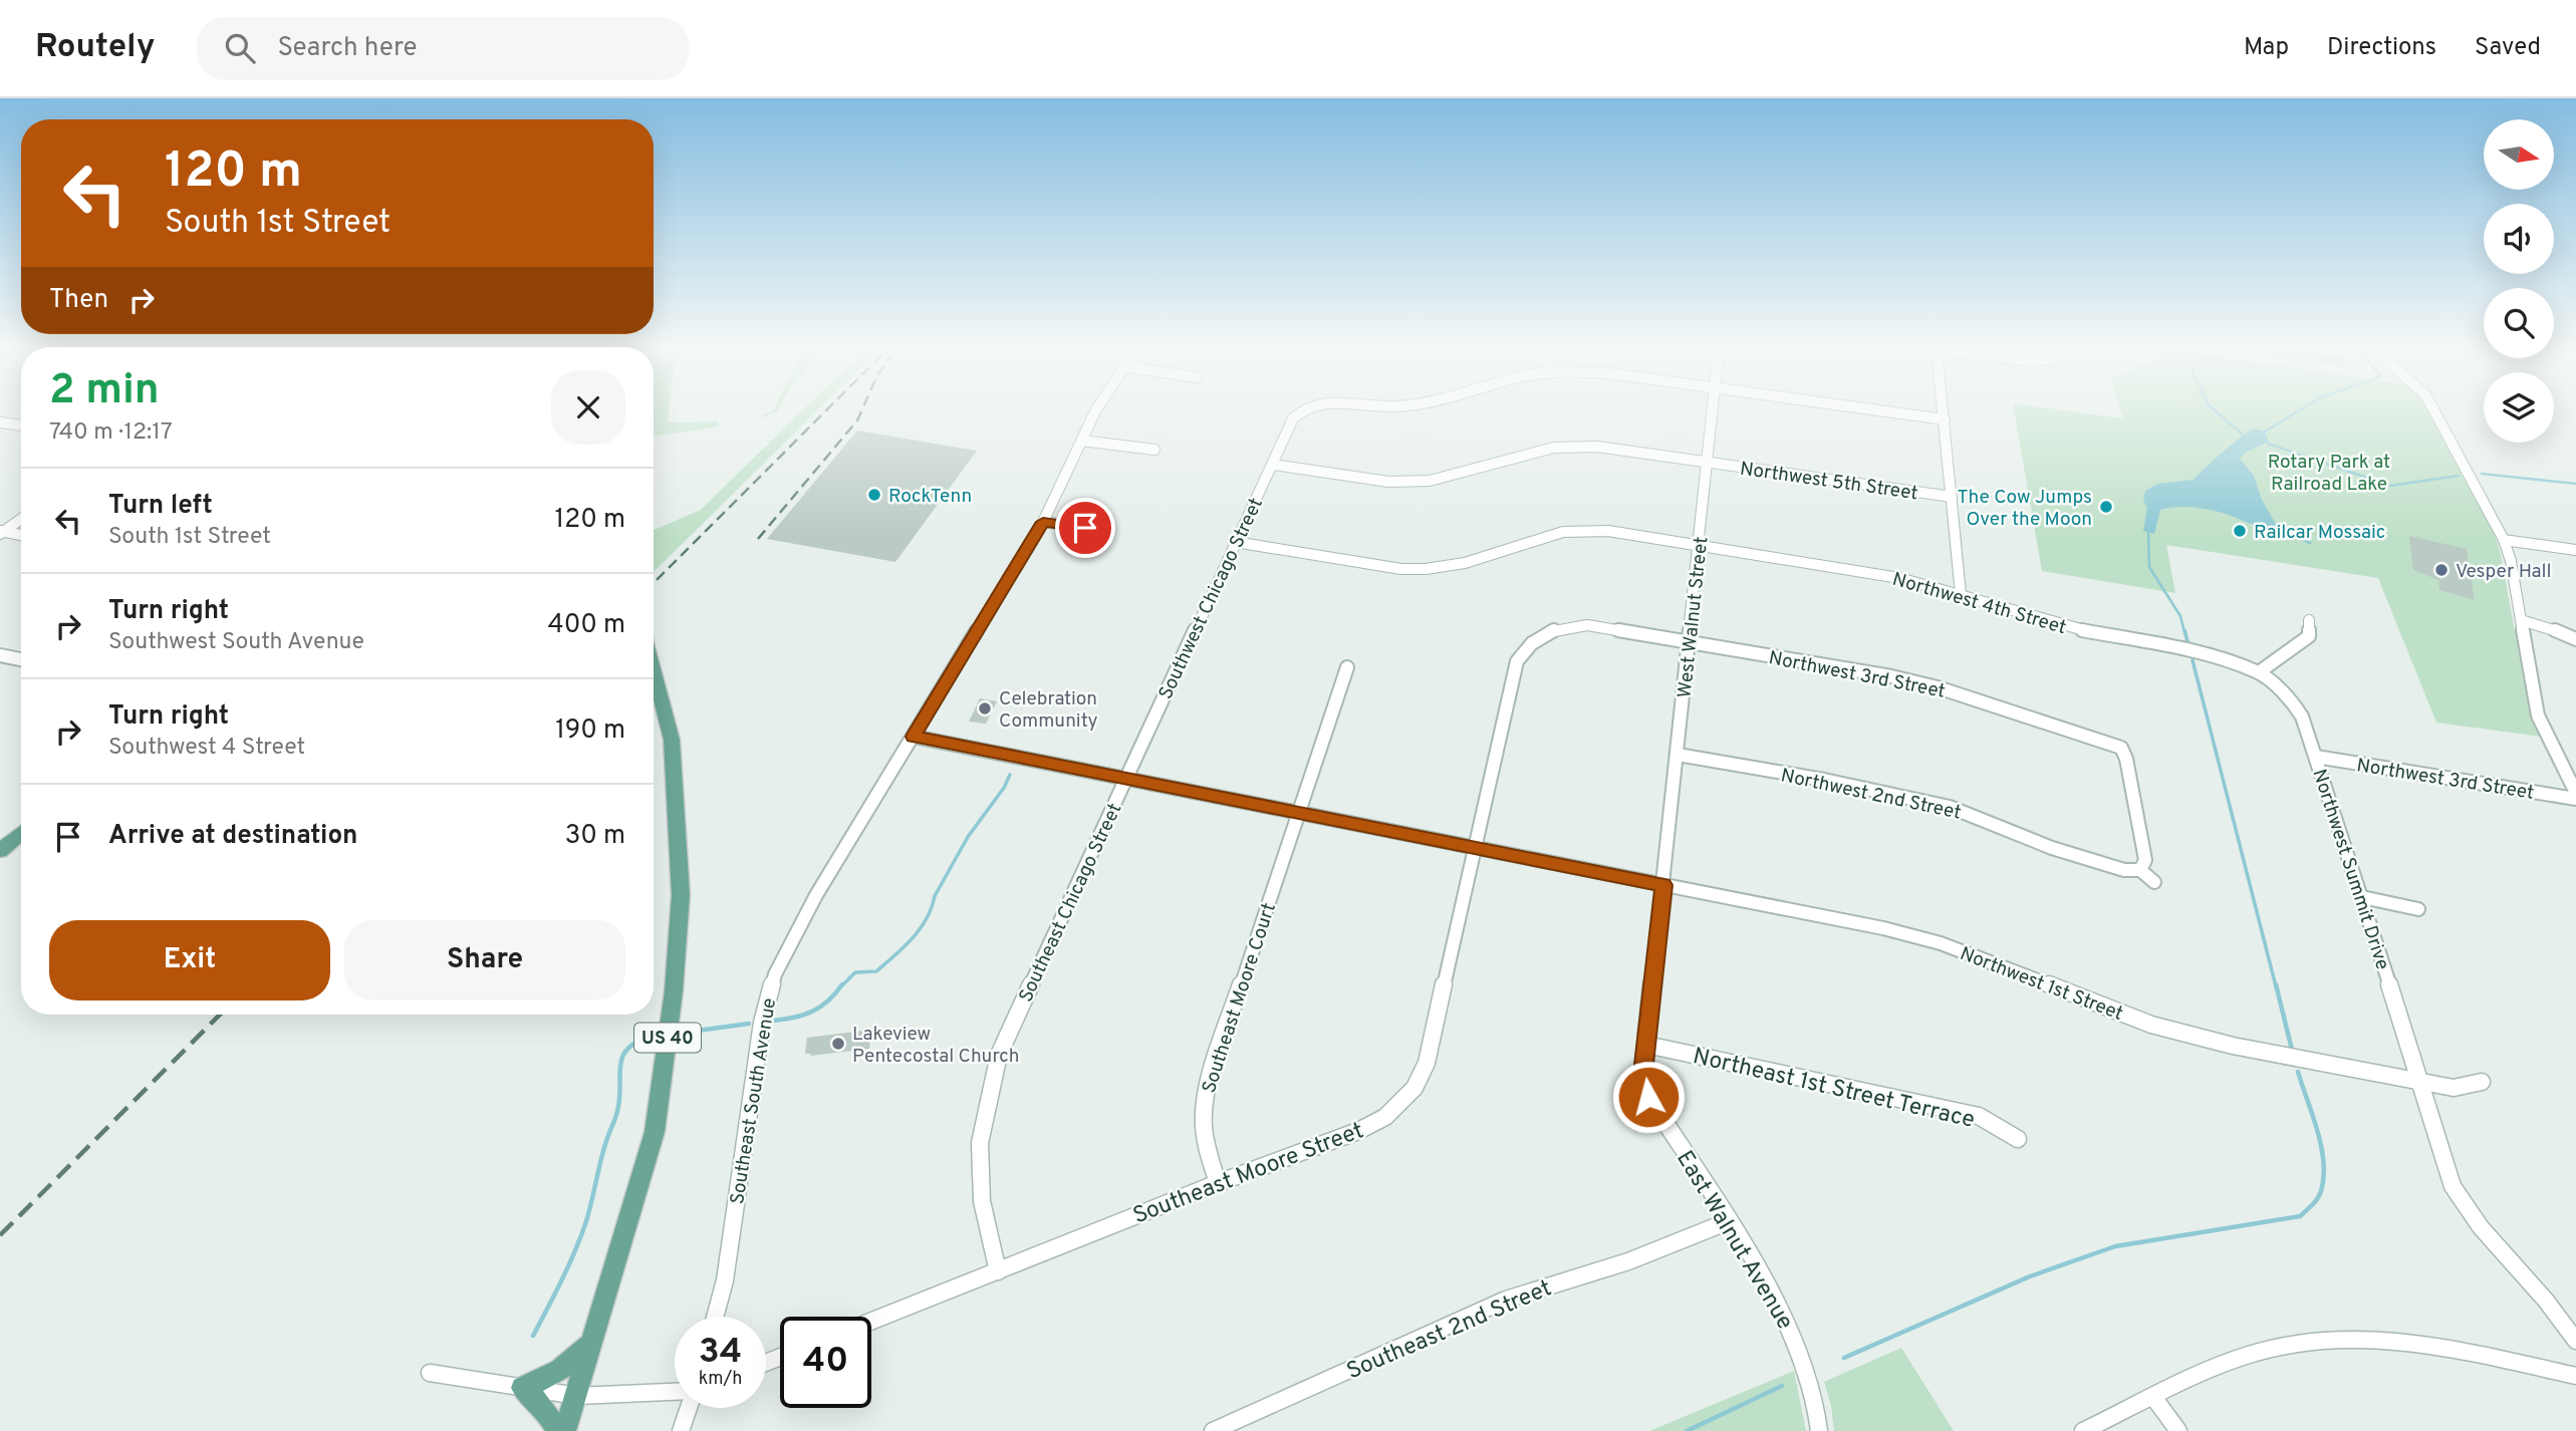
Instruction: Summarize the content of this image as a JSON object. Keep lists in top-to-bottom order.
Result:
{
  "streets": {
    "main road": ["US 40"],
    "street": [
      "Northwest 5th Street",
      "Southwest Chicago Street",
      "Northwest 4th Street",
      "West Walnut Street",
      "Northwest 3rd Street",
      "Northwest 2nd Street",
      "Northwest Summit Drive",
      "Southeast Chicago Street",
      "Northwest 1st Street",
      "Southeast Moore Court",
      "Northeast 1st Street Terrace",
      "Southeast South Avenue",
      "Southeast Moore Street",
      "East Walnut Avenue",
      "Southeast 2nd Street"
    ]
  },
  "crossings": [
    ["Northwest 5th Street", "West Walnut Street"],
    ["Southwest Chicago Street", "Northwest 4th Street"],
    ["Southwest Chicago Street", "Southeast Chicago Street"],
    ["Southwest Chicago Street", "Northwest 1st Street"],
    ["Northwest 4th Street", "West Walnut Street"],
    ["Northwest 4th Street", "Northwest Summit Drive"],
    ["West Walnut Street", "Northwest 3rd Street"],
    ["West Walnut Street", "Northwest 2nd Street"],
    ["West Walnut Street", "Northwest 1st Street"],
    ["West Walnut Street", "East Walnut Avenue"],
    ["Northwest 3rd Street", "Northwest 2nd Street"],
    ["Northwest 3rd Street", "Northwest Summit Drive"],
    ["Northwest 3rd Street", "Southeast Moore Street"],
    ["Northwest Summit Drive", "Northwest 1st Street"],
    ["Southeast Chicago Street", "Northwest 1st Street"],
    ["Southeast Chicago Street", "Southeast Moore Street"],
    ["Northwest 1st Street", "Southeast Moore Court"],
    ["Northwest 1st Street", "Southeast South Avenue"],
    ["Northwest 1st Street", "Southeast Moore Street"],
    ["Northwest 1st Street", "East Walnut Avenue"],
    ["Southeast Moore Court", "Southeast Moore Street"],
    ["Northeast 1st Street Terrace", "East Walnut Avenue"],
    ["East Walnut Avenue", "Southeast 2nd Street"]
  ],
  "parks": ["Rotary Park at Railroad Lake"],
  "places": [
    "RockTenn",
    "The Cow Jumps Over the Moon",
    "Railcar Mossaic",
    "Vesper Hall",
    "Celebration Community",
    "Lakeview Pentecostal Church"
  ],
  "north": "right",
  "page": {
    "header": "Routely",
    "search": "Search here",
    "nav": ["Map", "Directions", "Saved"],
    "turn": ["120 m", "South 1st Street"],
    "then": "Then",
    "heading": ["2 min", "740 m · 12:17"],
    "list": [
      {
        "name": "Turn left",
        "note": "South 1st Street",
        "value": "120 m"
      },
      {
        "name": "Turn right",
        "note": "Southwest South Avenue",
        "value": "400 m"
      },
      {
        "name": "Turn right",
        "note": "Southwest 4 Street",
        "value": "190 m"
      },
      {
        "name": "Arrive at destination",
        "value": "30 m"
      }
    ],
    "buttons": ["Exit", "Share"],
    "speed": "34 km/h",
    "limit": "40"
  }
}
